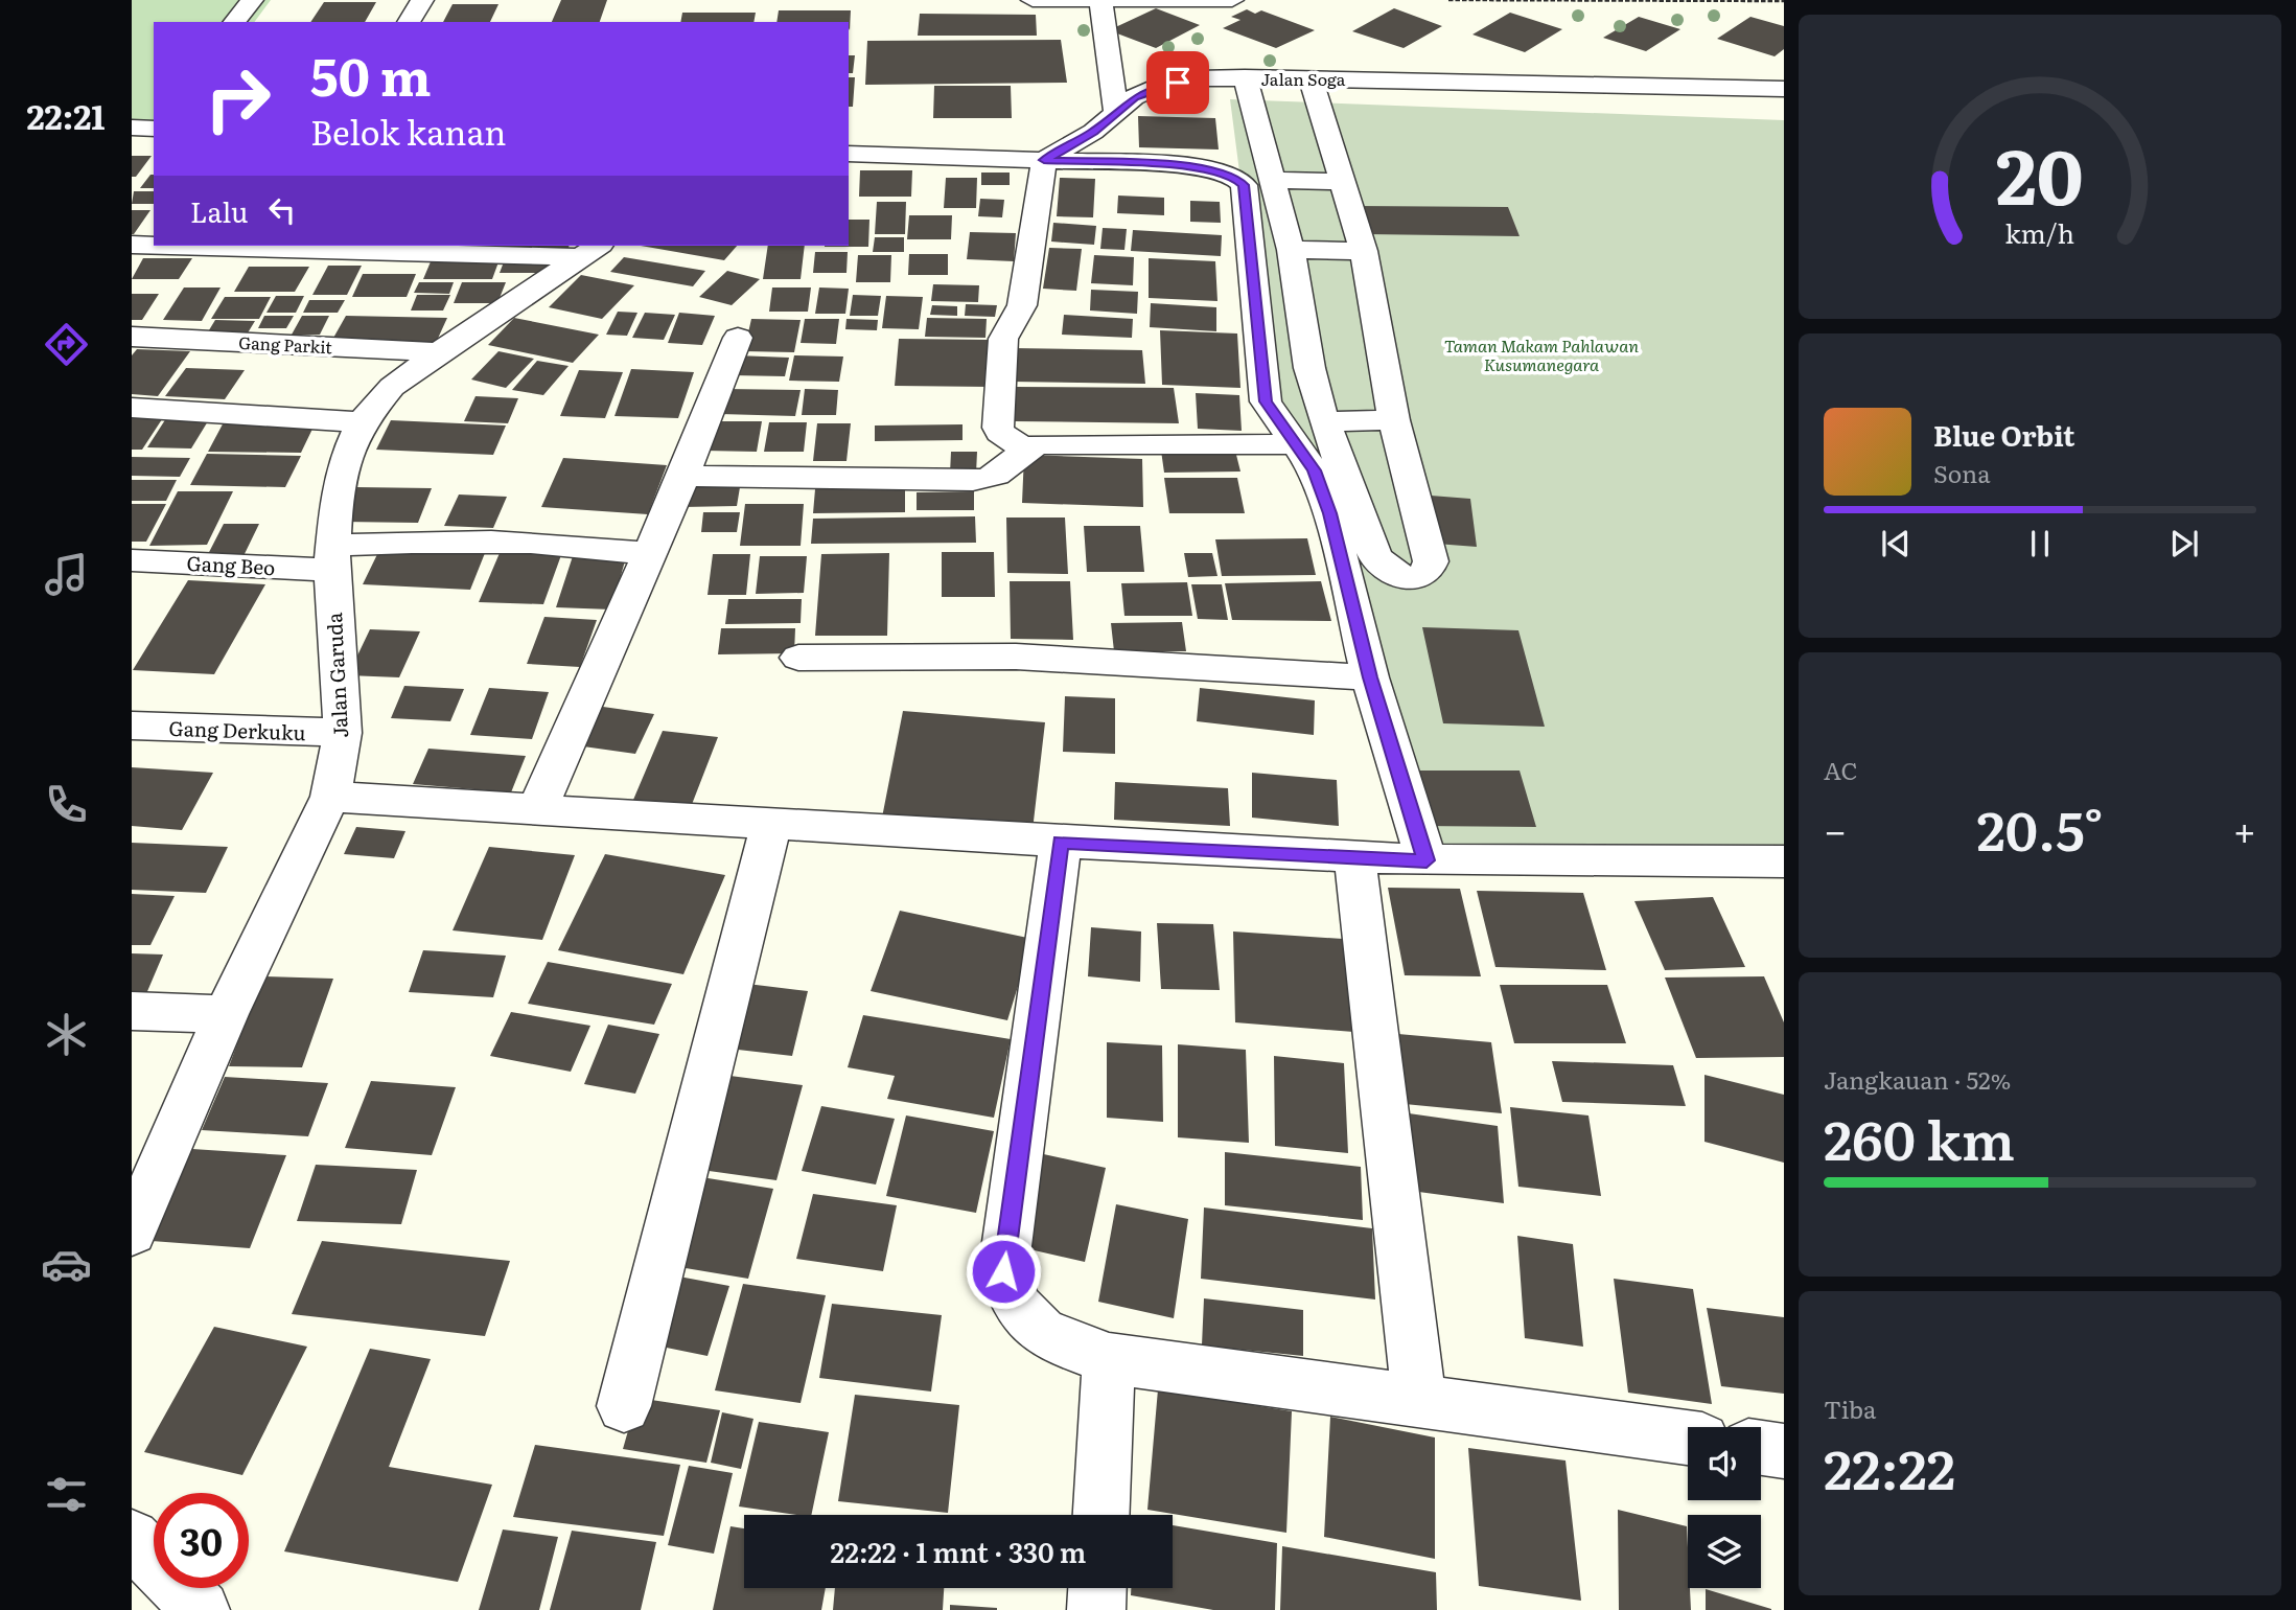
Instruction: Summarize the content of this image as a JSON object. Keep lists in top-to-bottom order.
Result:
{
  "streets": {
    "street": [
      "Jalan Soga",
      "Gang Parkit",
      "Gang Beo",
      "Jalan Garuda",
      "Gang Derkuku"
    ]
  },
  "crossings": [
    ["Gang Parkit", "Jalan Garuda"],
    ["Gang Beo", "Jalan Garuda"],
    ["Jalan Garuda", "Gang Derkuku"]
  ],
  "parks": ["Taman Makam Pahlawan Kusumanegara"],
  "page": {
    "tabs": "22:21",
    "turn": ["50 m", "Belok kanan"],
    "then": "Lalu",
    "song": ["Blue Orbit", "Sona"],
    "tile": [
      "AC",
      ["Jangkauan · 52%", "260 km"],
      ["Tiba", "22:22"]
    ],
    "heat": ["−", "20.5°", "+"],
    "limit": "30",
    "trip": "22:22 · 1 mnt · 330 m",
    "gauge": ["20", "km/h"]
  }
}
